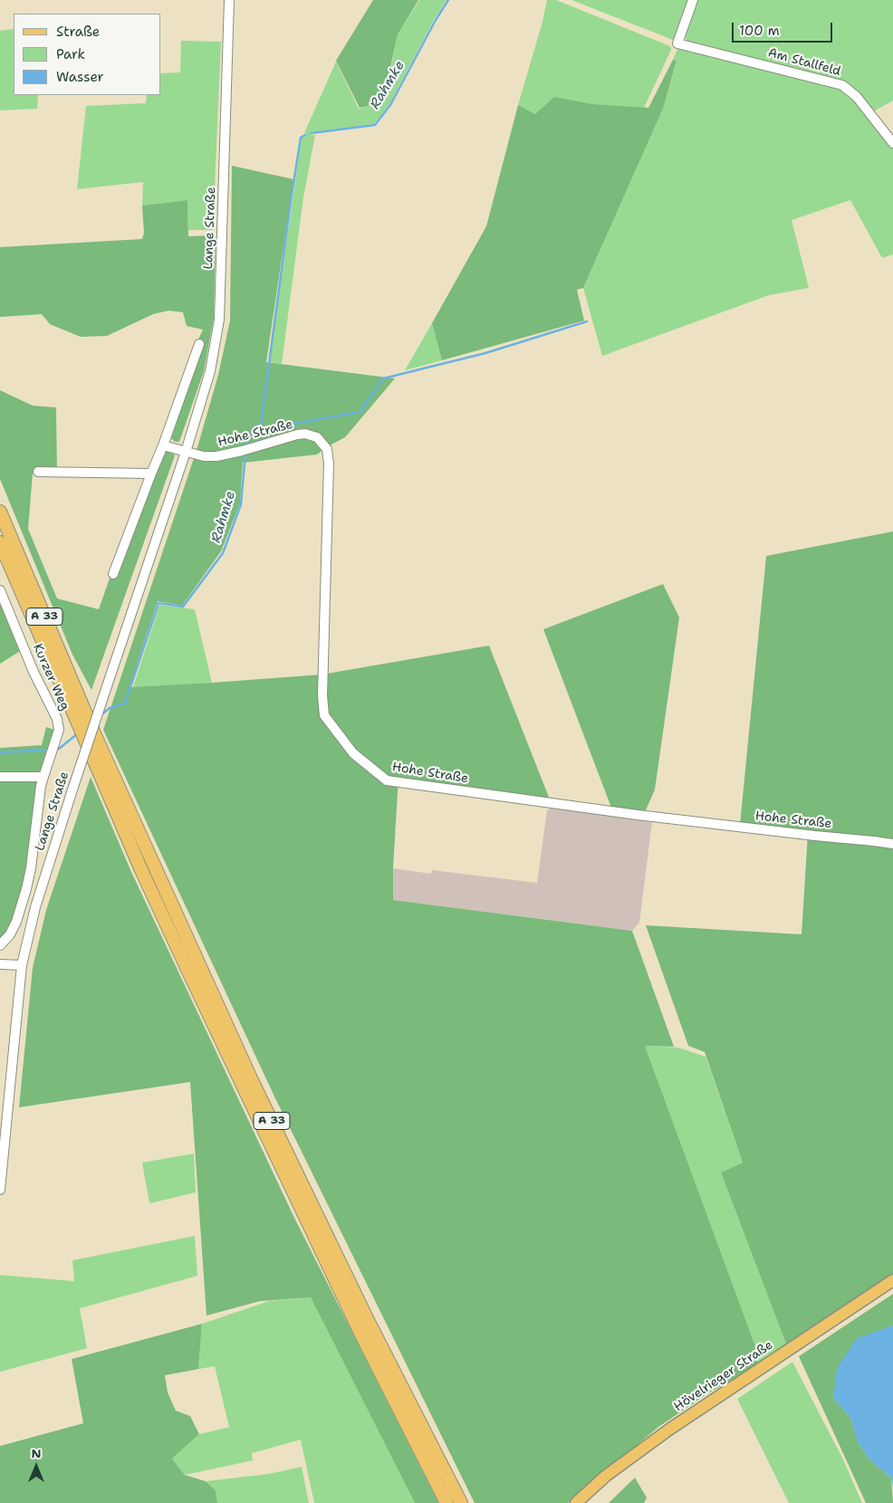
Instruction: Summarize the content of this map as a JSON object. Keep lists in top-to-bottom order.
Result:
{
  "streets": {
    "highway": ["A 33"],
    "main road": ["Hövelrieger Straße"],
    "street": [
      "Am Stallfeld",
      "Lange Straße",
      "Hohe Straße",
      "Kurzer Weg"
    ]
  },
  "crossings": [
    ["Lange Straße", "Hohe Straße"]
  ],
  "water": ["Rahmke"],
  "legend": ["Straße", "Park", "Wasser"],
  "scale_bar": "100 m",
  "north": "top"
}
